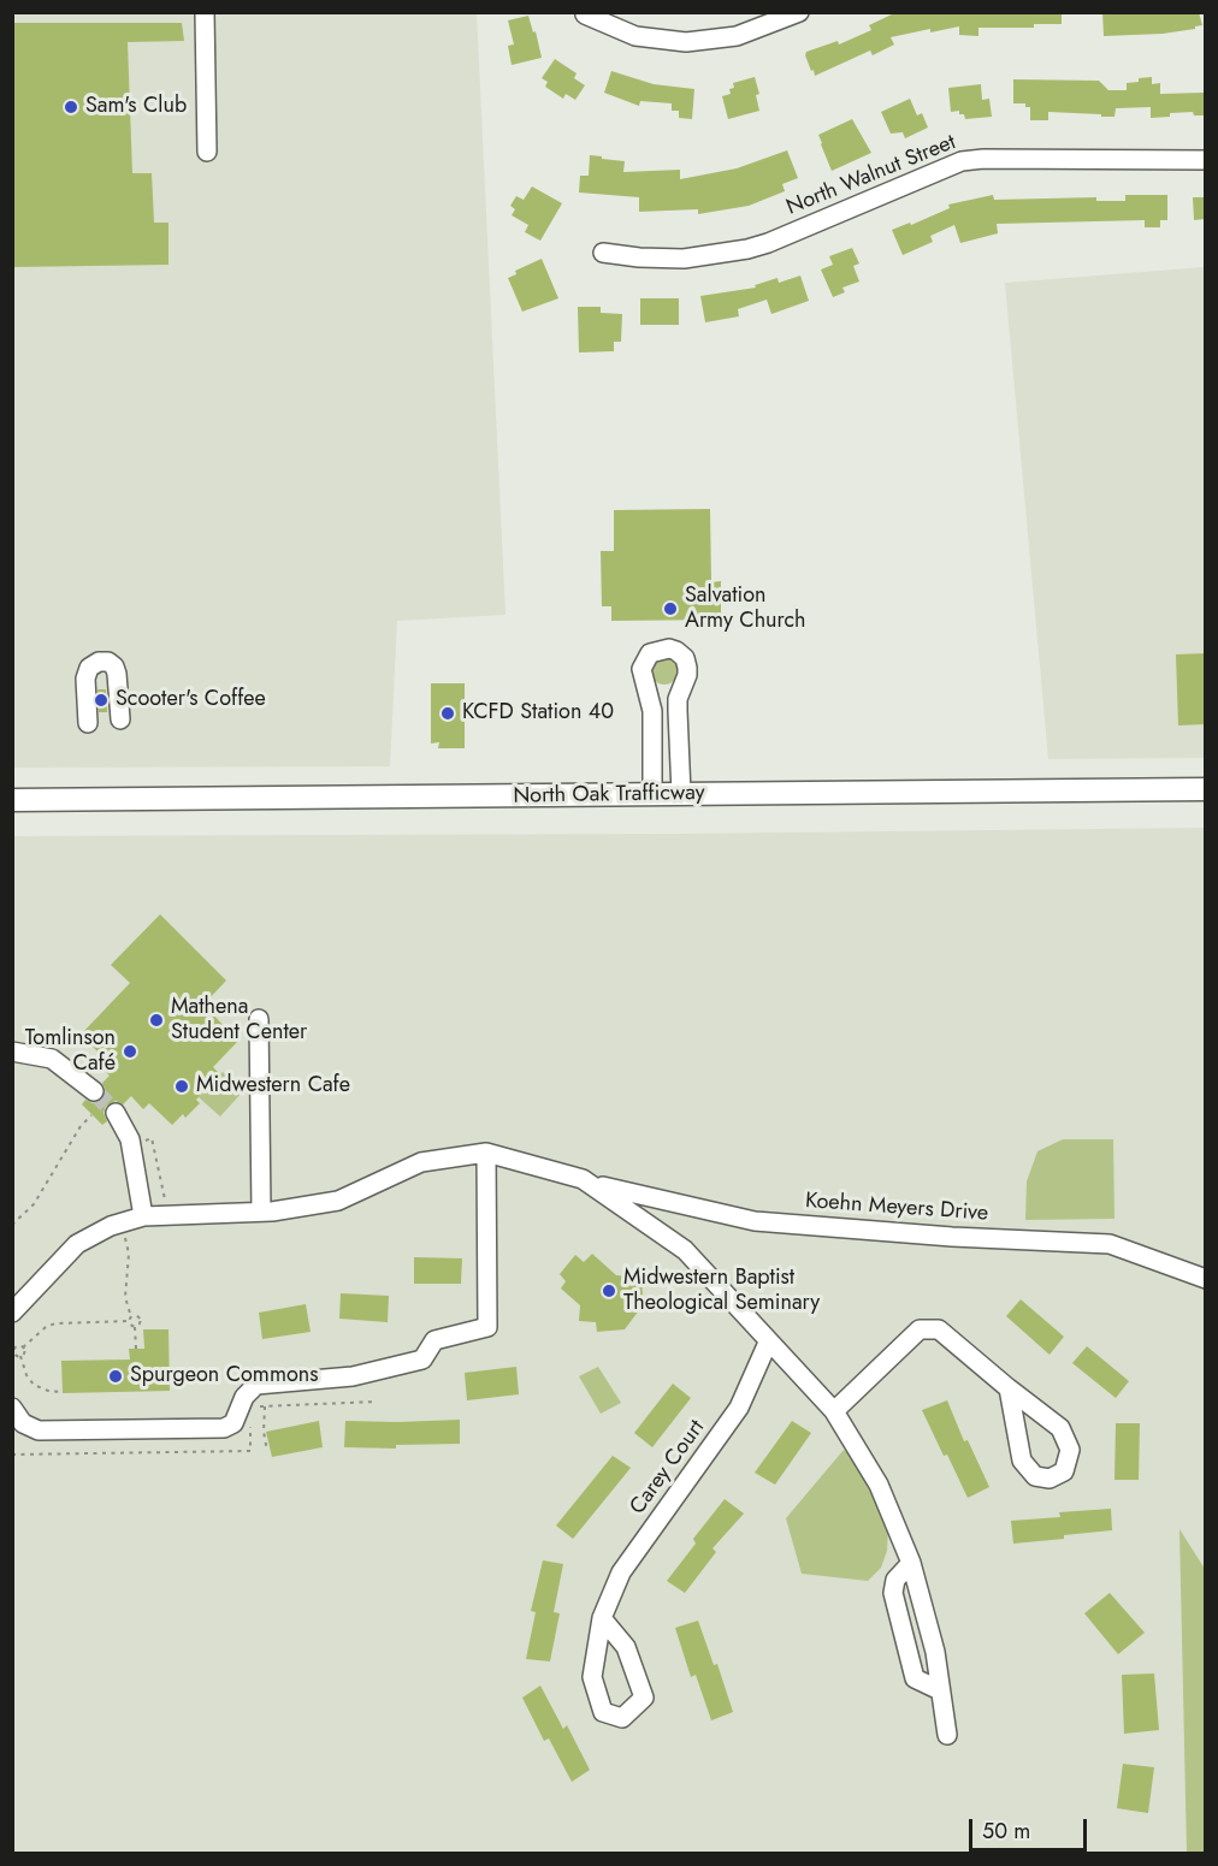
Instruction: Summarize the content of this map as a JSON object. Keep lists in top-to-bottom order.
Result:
{
  "streets": {
    "main road": ["North Oak Trafficway"],
    "street": ["North Walnut Street", "Koehn Meyers Drive", "Carey Court"]
  },
  "places": [
    "Sam's Club",
    "Salvation Army Church",
    "Scooter's Coffee",
    "KCFD Station 40",
    "Mathena Student Center",
    "Tomlinson Café",
    "Midwestern Cafe",
    "Midwestern Baptist Theological Seminary",
    "Spurgeon Commons"
  ],
  "scale_bar": "50 m"
}
